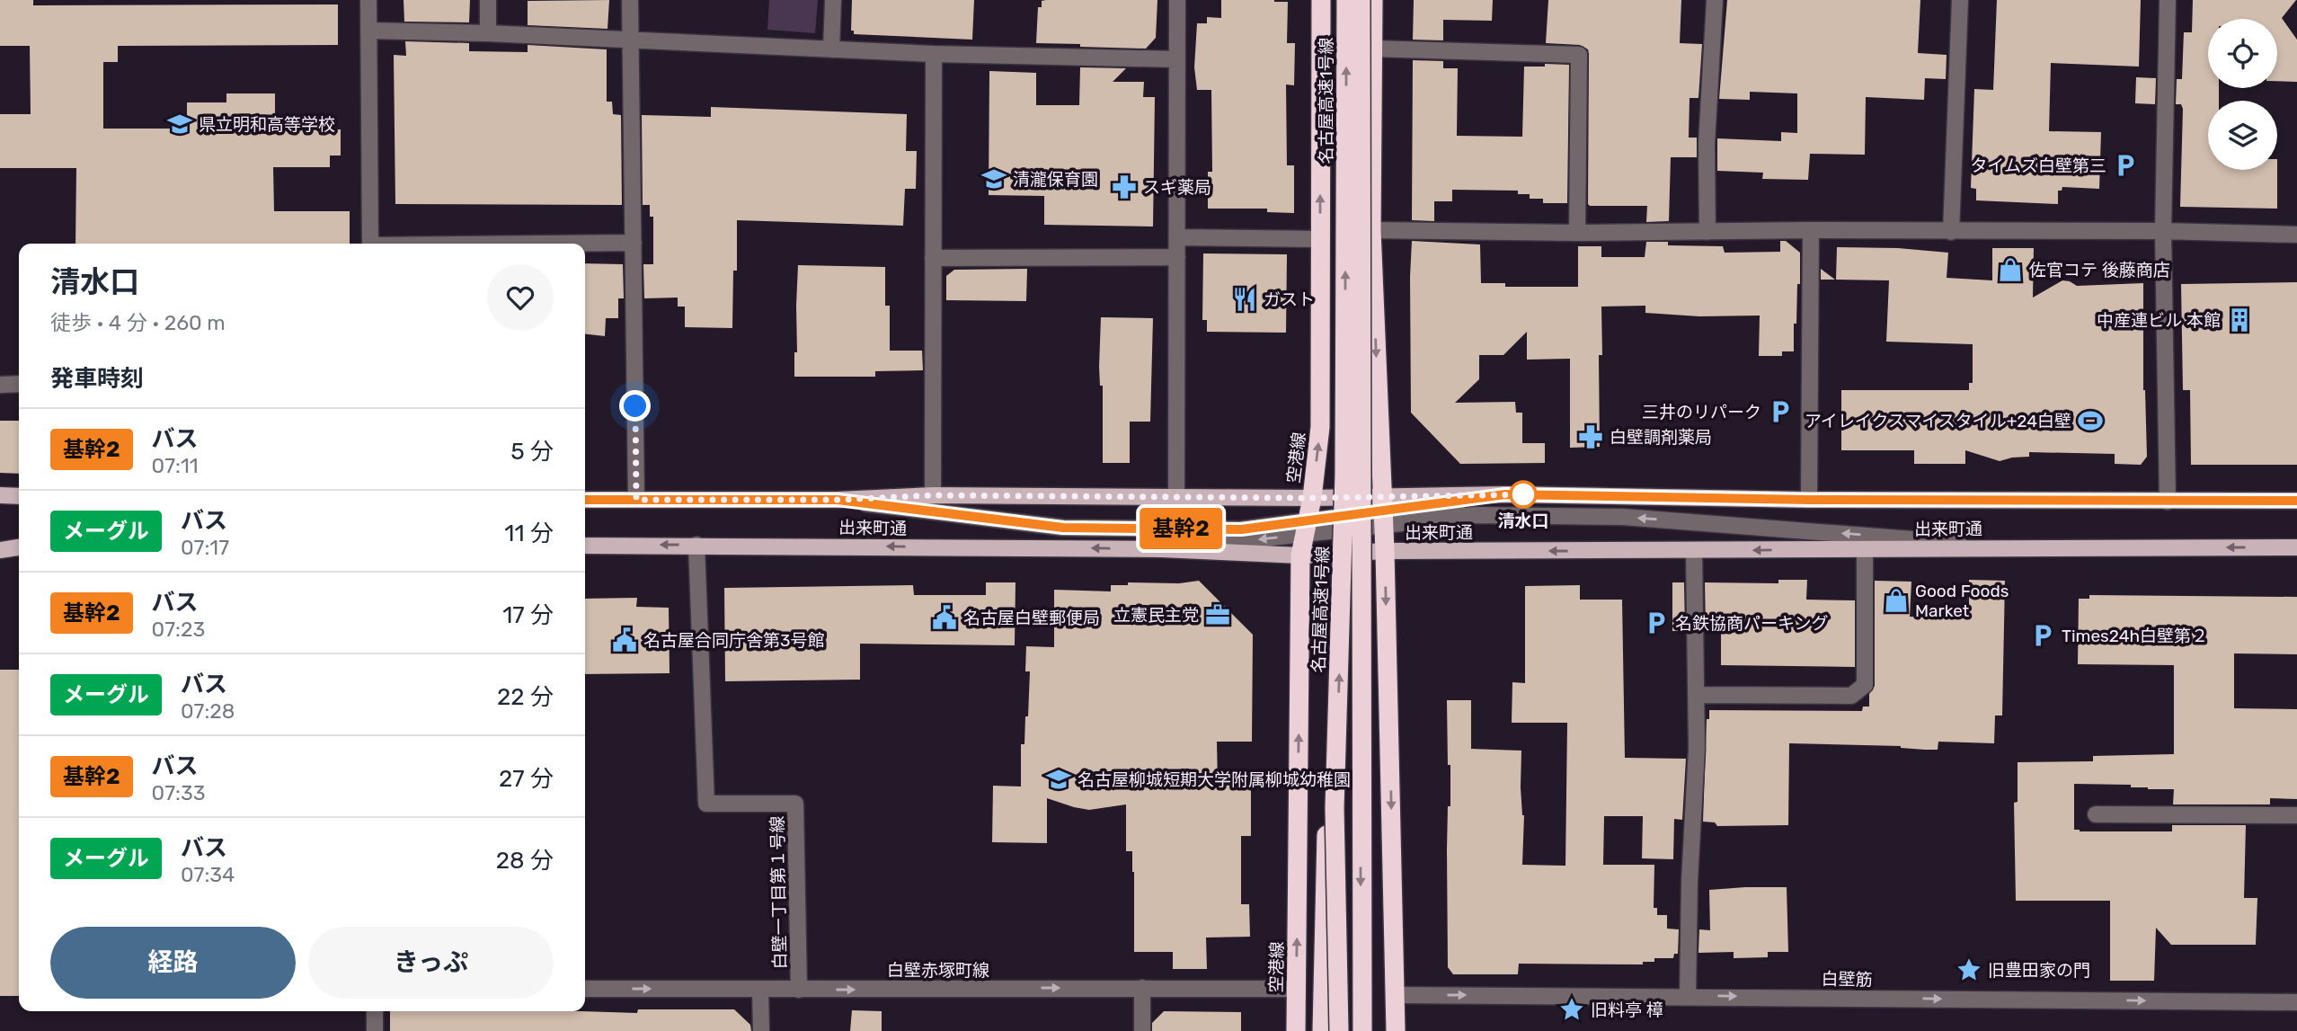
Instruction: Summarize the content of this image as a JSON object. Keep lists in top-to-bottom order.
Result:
{
  "streets": {
    "highway": ["名古屋高速1号線", "空港線"],
    "main road": ["出来町通"],
    "street": ["白壁一丁目第１号線", "白壁赤塚町線", "白壁筋"]
  },
  "crossings": [
    ["空港線", "出来町通"],
    ["空港線", "白壁赤塚町線"],
    ["出来町通", "白壁一丁目第１号線"],
    ["白壁一丁目第１号線", "白壁赤塚町線"]
  ],
  "one_way": ["白壁赤塚町線", "白壁筋"],
  "places": {
    "school or university": ["県立明和高等学校", "清瀧保育園", "名古屋柳城短期大学附属柳城幼稚園"],
    "parking": [
      "タイムズ白壁第三",
      "三井のリパーク",
      "名鉄協商パーキング",
      "Times24h白壁第２"
    ],
    "pharmacy": ["スギ薬局", "白壁調剤薬局"],
    "shop": ["佐官コテ 後藤商店", "Good Foods Market"],
    "restaurant": ["ガスト"],
    "building": ["中産連ビル 本館"],
    "sports": ["アイレイクスマイスタイル+24白壁"],
    "other": ["清水口"],
    "office": ["立憲民主党"],
    "public building": ["名古屋白壁郵便局", "名古屋合同庁舎第3号館"],
    "place": ["旧豊田家の門", "旧料亭 樟"]
  },
  "lines": ["bus line 基幹2"],
  "page": {
    "on_map": "基幹2",
    "heading": [
      ["清水口", "徒歩 · 4 分 · 260 m"],
      "発車時刻"
    ],
    "list": [
      {
        "mark": "基幹2",
        "name": "バス",
        "note": "07:11",
        "value": "5 分"
      },
      {
        "mark": "メーグル",
        "name": "バス",
        "note": "07:17",
        "value": "11 分"
      },
      {
        "mark": "基幹2",
        "name": "バス",
        "note": "07:23",
        "value": "17 分"
      },
      {
        "mark": "メーグル",
        "name": "バス",
        "note": "07:28",
        "value": "22 分"
      },
      {
        "mark": "基幹2",
        "name": "バス",
        "note": "07:33",
        "value": "27 分"
      },
      {
        "mark": "メーグル",
        "name": "バス",
        "note": "07:34",
        "value": "28 分"
      }
    ],
    "buttons": ["経路", "きっぷ"]
  }
}
